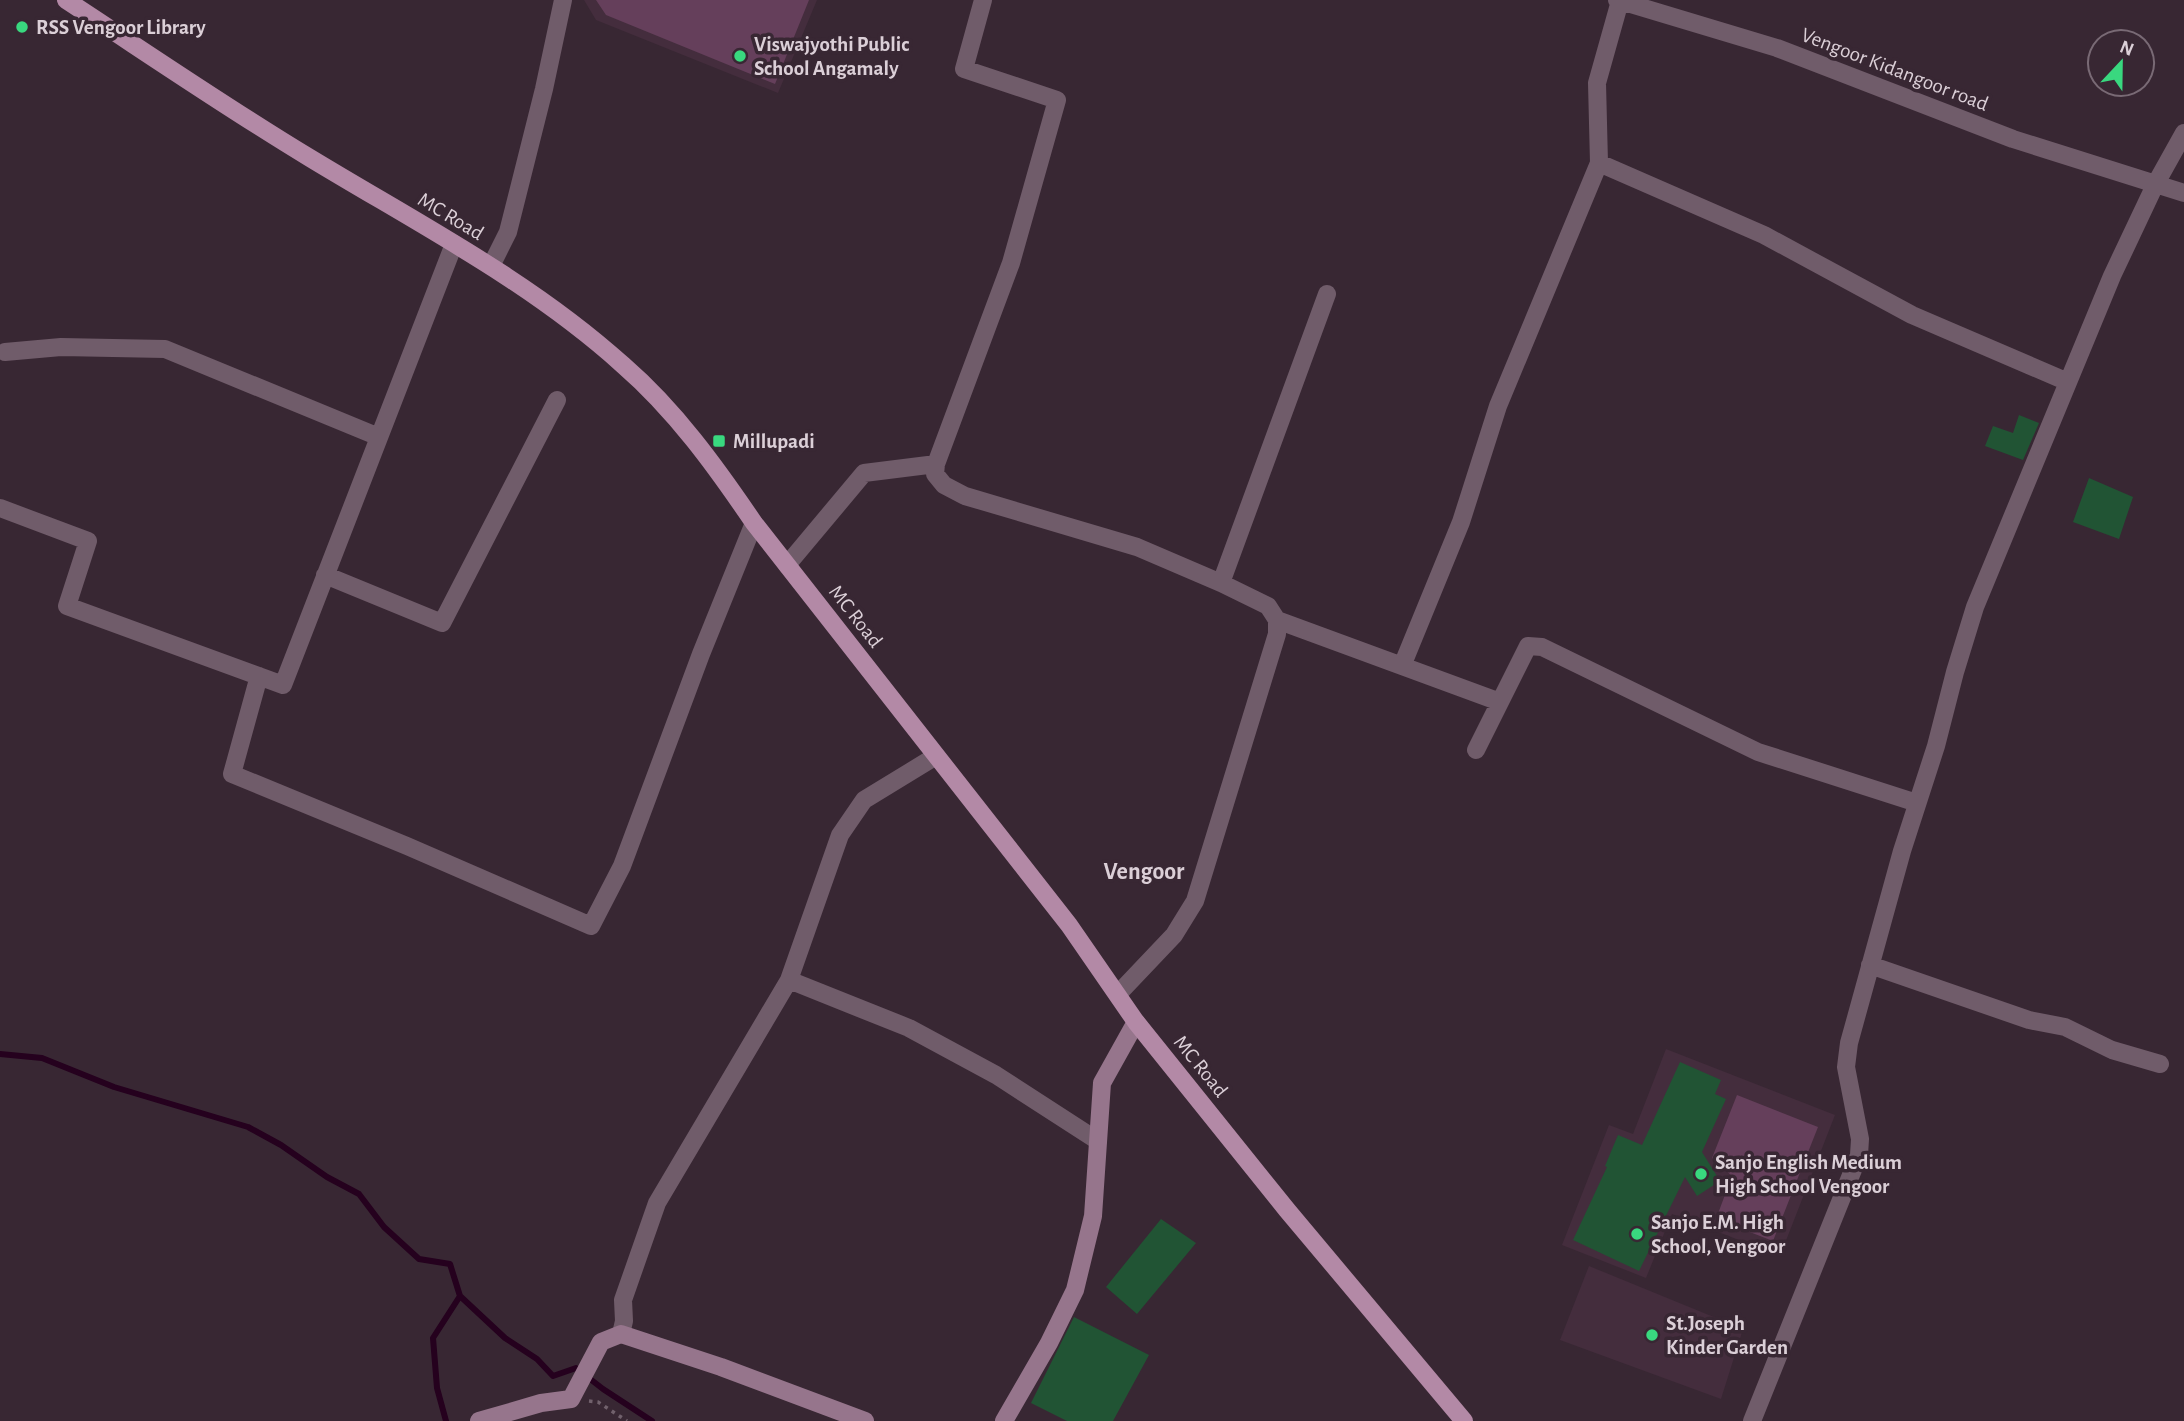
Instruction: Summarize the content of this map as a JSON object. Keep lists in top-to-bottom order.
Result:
{
  "streets": {
    "main road": ["MC Road"],
    "street": ["Vengoor Kidangoor road"]
  },
  "districts": ["Vengoor"],
  "places": {
    "other": [
      "RSS Vengoor Library",
      "Viswajyothi Public School Angamaly",
      "Sanjo English Medium High School Vengoor",
      "Sanjo E.M. High School, Vengoor",
      "St.Joseph Kinder Garden"
    ],
    "transit": ["Millupadi"]
  },
  "north": "top"
}
